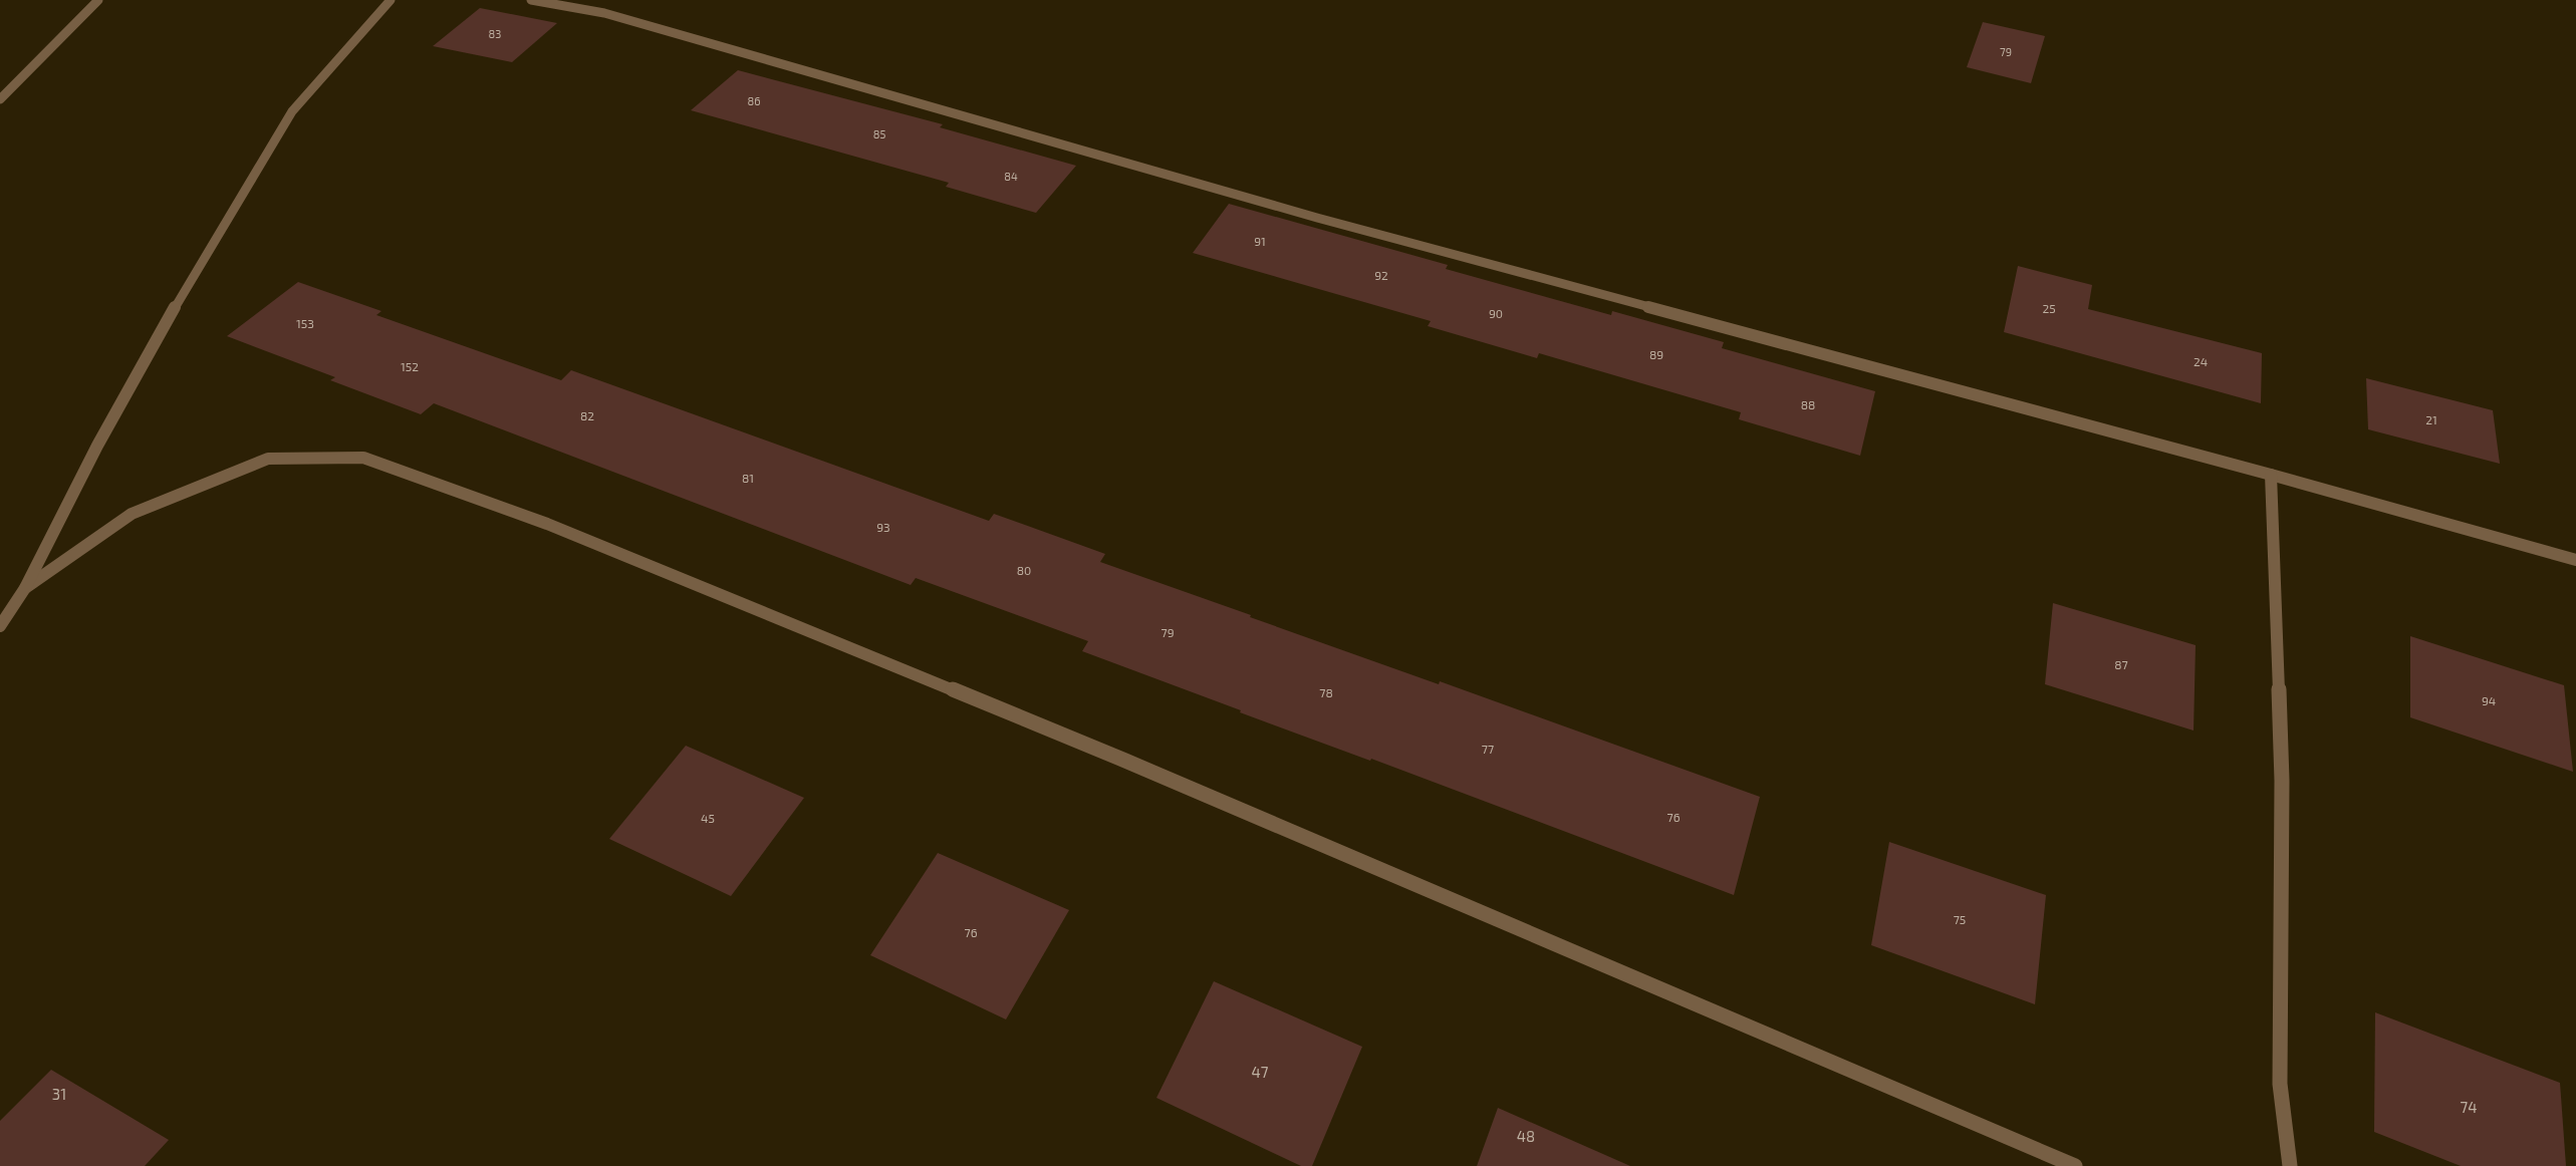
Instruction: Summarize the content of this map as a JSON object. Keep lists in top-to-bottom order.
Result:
{
  "house_numbers": [
    "83",
    "79",
    "86",
    "85",
    "84",
    "91",
    "92",
    "25",
    "90",
    "153",
    "89",
    "24",
    "152",
    "88",
    "82",
    "21",
    "81",
    "93",
    "80",
    "79",
    "87",
    "78",
    "94",
    "77",
    "76",
    "45",
    "75",
    "76",
    "47",
    "31",
    "74",
    "48"
  ]
}
